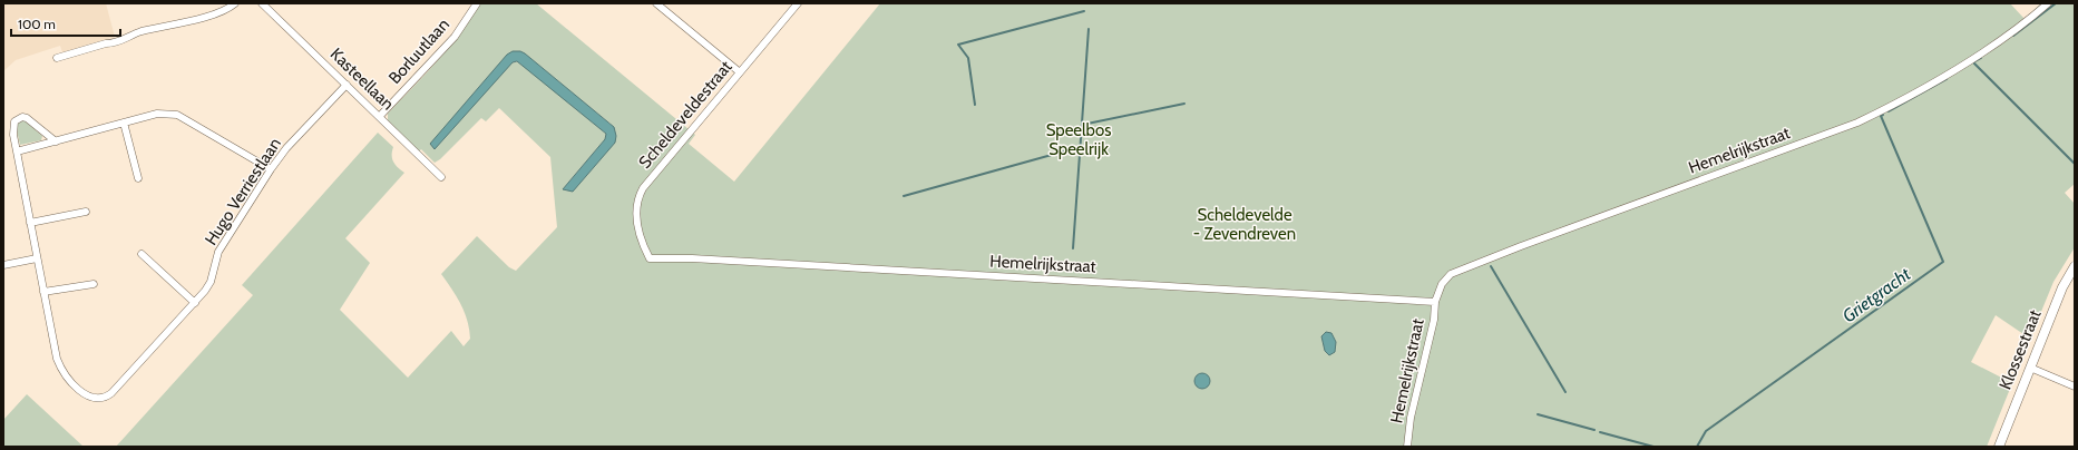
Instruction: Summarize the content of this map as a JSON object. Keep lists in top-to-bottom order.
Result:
{
  "streets": {
    "street": [
      "Borluutlaan",
      "Kasteellaan",
      "Scheldeveldestraat",
      "Hemelrijkstraat",
      "Hugo Verriestlaan",
      "Klossestraat"
    ]
  },
  "crossings": [
    ["Borluutlaan", "Kasteellaan"],
    ["Kasteellaan", "Hugo Verriestlaan"],
    ["Scheldeveldestraat", "Hemelrijkstraat"]
  ],
  "water": ["Grietgracht"],
  "parks": ["Speelbos Speelrijk", "Scheldevelde - Zevendreven"],
  "scale_bar": "100 m"
}
